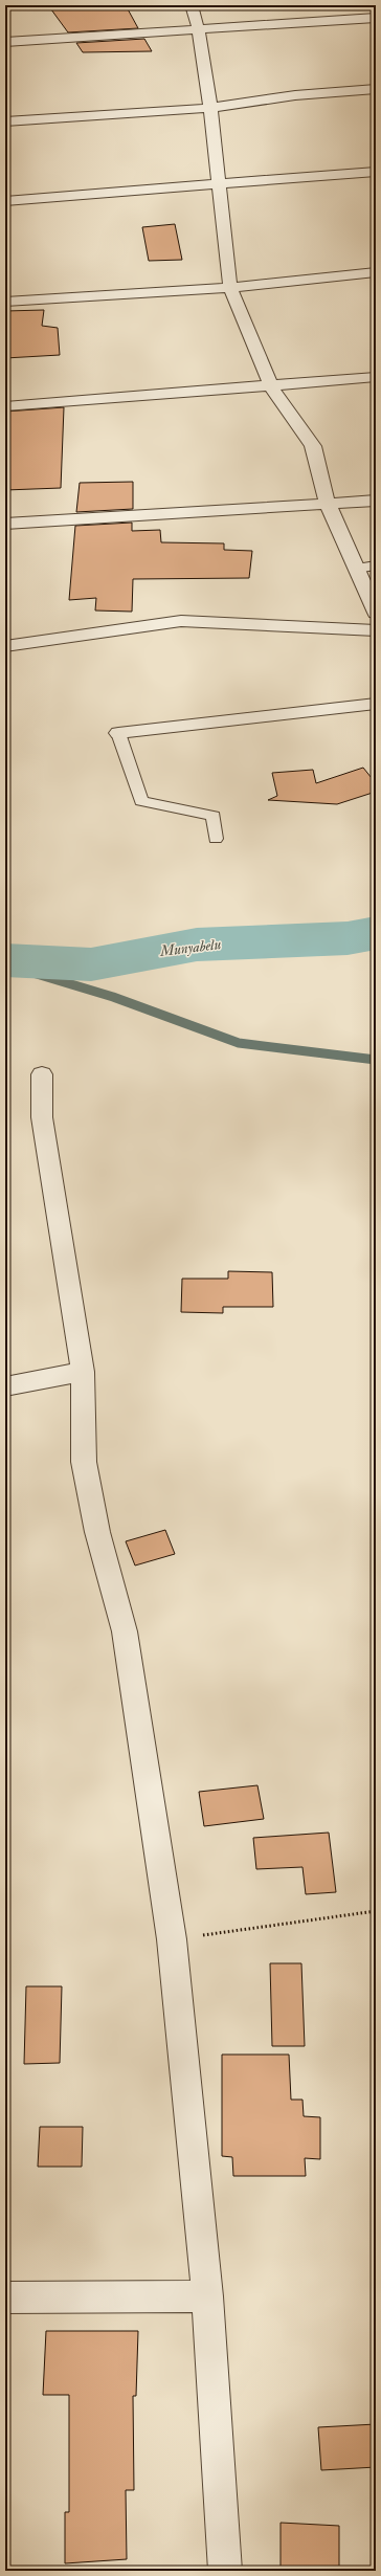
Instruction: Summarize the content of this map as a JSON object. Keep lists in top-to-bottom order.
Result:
{
  "water": ["Munyabelu"]
}
